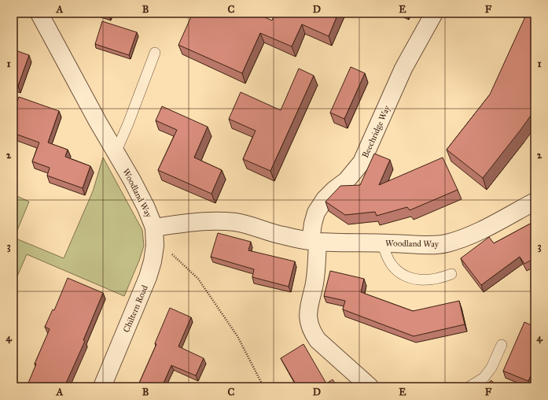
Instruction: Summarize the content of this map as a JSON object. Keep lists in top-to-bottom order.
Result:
{
  "streets": {
    "street": ["Beechridge Way", "Woodland Way", "Chiltern Road"]
  },
  "crossings": [
    ["Beechridge Way", "Woodland Way"],
    ["Woodland Way", "Chiltern Road"]
  ],
  "grid": {
    "columns": [
      "A",
      "B",
      "C",
      "D",
      "E",
      "F"
    ],
    "rows": [
      "1",
      "2",
      "3",
      "4"
    ]
  }
}
